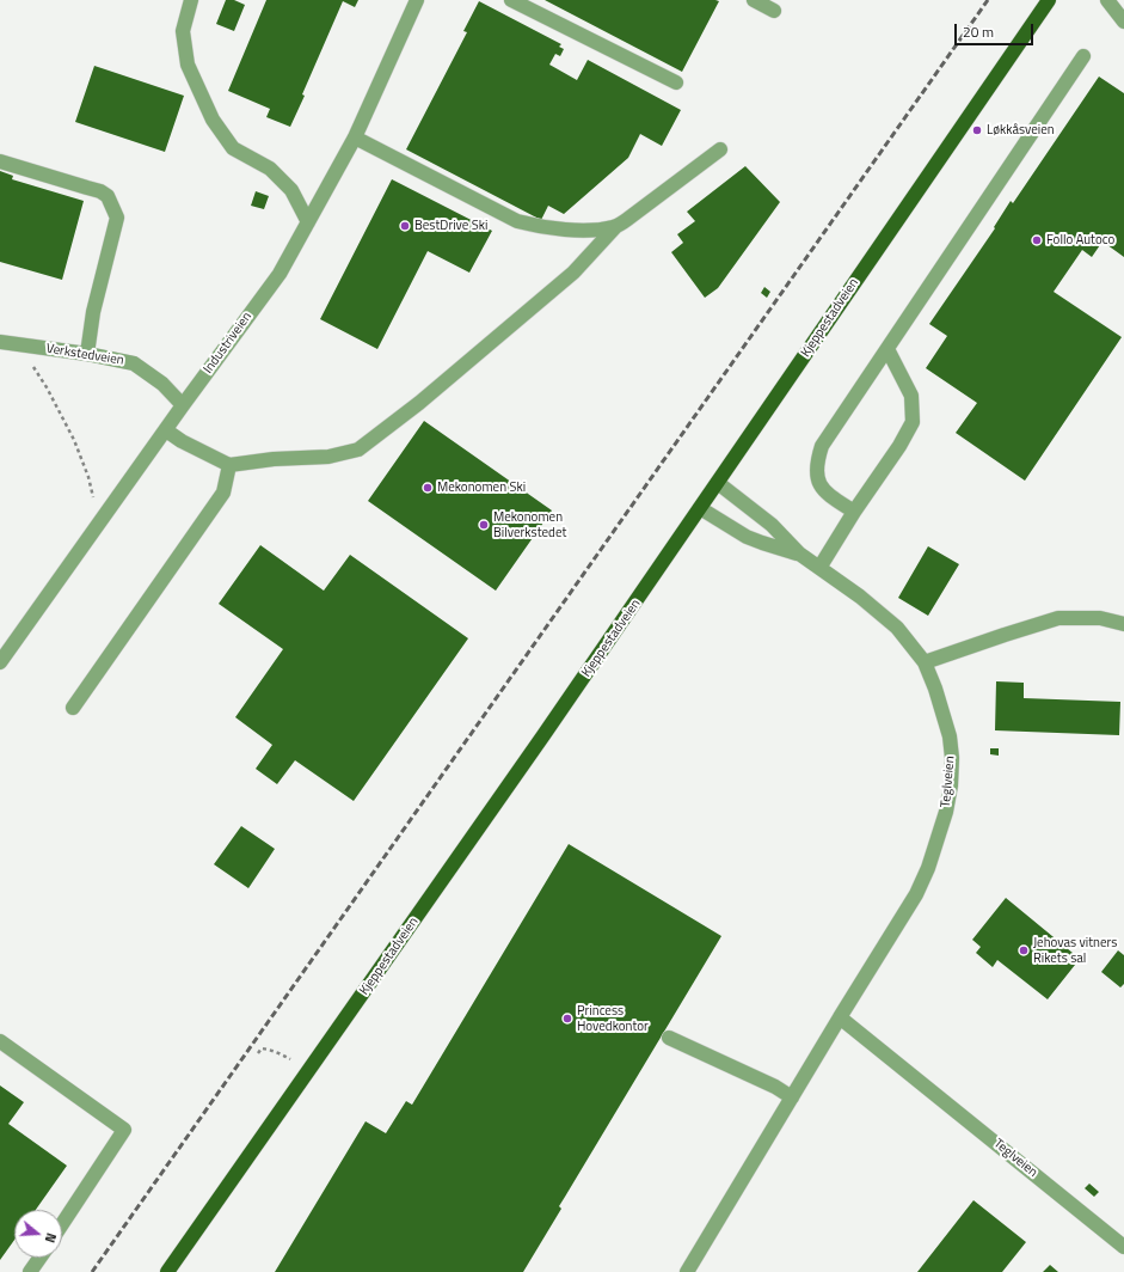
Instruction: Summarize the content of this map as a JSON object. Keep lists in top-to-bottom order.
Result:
{
  "streets": {
    "main road": ["Kjeppestadveien"],
    "street": ["Industriveien", "Verkstedveien", "Teglveien"]
  },
  "crossings": [
    ["Kjeppestadveien", "Teglveien"],
    ["Industriveien", "Verkstedveien"]
  ],
  "places": [
    "Løkkåsveien",
    "BestDrive Ski",
    "Follo Autoco",
    "Mekonomen Ski",
    "Mekonomen Bilverkstedet",
    "Jehovas vitners Rikets sal",
    "Princess Hovedkontor"
  ],
  "scale_bar": "20 m",
  "north": "right"
}
